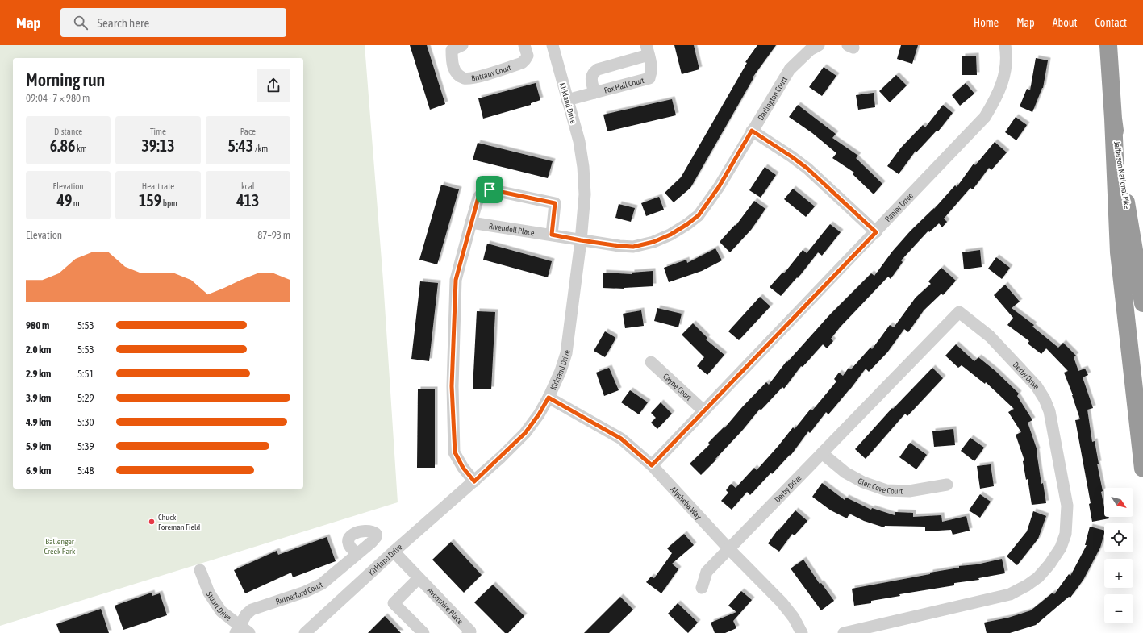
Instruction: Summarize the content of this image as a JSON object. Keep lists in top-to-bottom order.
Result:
{
  "streets": {
    "highway": ["Jefferson National Pike"],
    "street": [
      "Brittany Court",
      "Fox Hall Court",
      "Darlington Court",
      "Kirkland Drive",
      "Ranier Drive",
      "Rivendell Place",
      "Derby Drive",
      "Cayne Court",
      "Glen Cove Court",
      "Alysheba Way",
      "Rutherford Court",
      "Stuart Drive",
      "Avonshire Place"
    ]
  },
  "crossings": [
    ["Fox Hall Court", "Kirkland Drive"],
    ["Darlington Court", "Kirkland Drive"],
    ["Darlington Court", "Rivendell Place"],
    ["Kirkland Drive", "Rivendell Place"],
    ["Kirkland Drive", "Alysheba Way"],
    ["Kirkland Drive", "Avonshire Place"],
    ["Ranier Drive", "Cayne Court"],
    ["Ranier Drive", "Alysheba Way"],
    ["Derby Drive", "Glen Cove Court"],
    ["Derby Drive", "Alysheba Way"],
    ["Rutherford Court", "Stuart Drive"]
  ],
  "parks": ["Ballenger Creek Park"],
  "places": ["Chuck Foreman Field"],
  "north": "bottom right",
  "page": {
    "header": "Map",
    "search": "Search here",
    "nav": [
      "Home",
      "Map",
      "About",
      "Contact"
    ],
    "heading": ["Morning run", "09:04 · 7 × 980 m"],
    "stats": [
      ["Distance", "6.86 km"],
      ["Time", "39:13"],
      ["Pace", "5:43 /km"],
      ["Elevation", "49 m"],
      ["Heart rate", "159 bpm"],
      ["kcal", "413"]
    ],
    "chart": ["Elevation", "87–93 m"],
    "list": [
      {
        "name": "980 m",
        "note": "5:53"
      },
      {
        "name": "2.0 km",
        "note": "5:53"
      },
      {
        "name": "2.9 km",
        "note": "5:51"
      },
      {
        "name": "3.9 km",
        "note": "5:29"
      },
      {
        "name": "4.9 km",
        "note": "5:30"
      },
      {
        "name": "5.9 km",
        "note": "5:39"
      },
      {
        "name": "6.9 km",
        "note": "5:48"
      }
    ],
    "map_buttons": ["+", "−"]
  }
}
